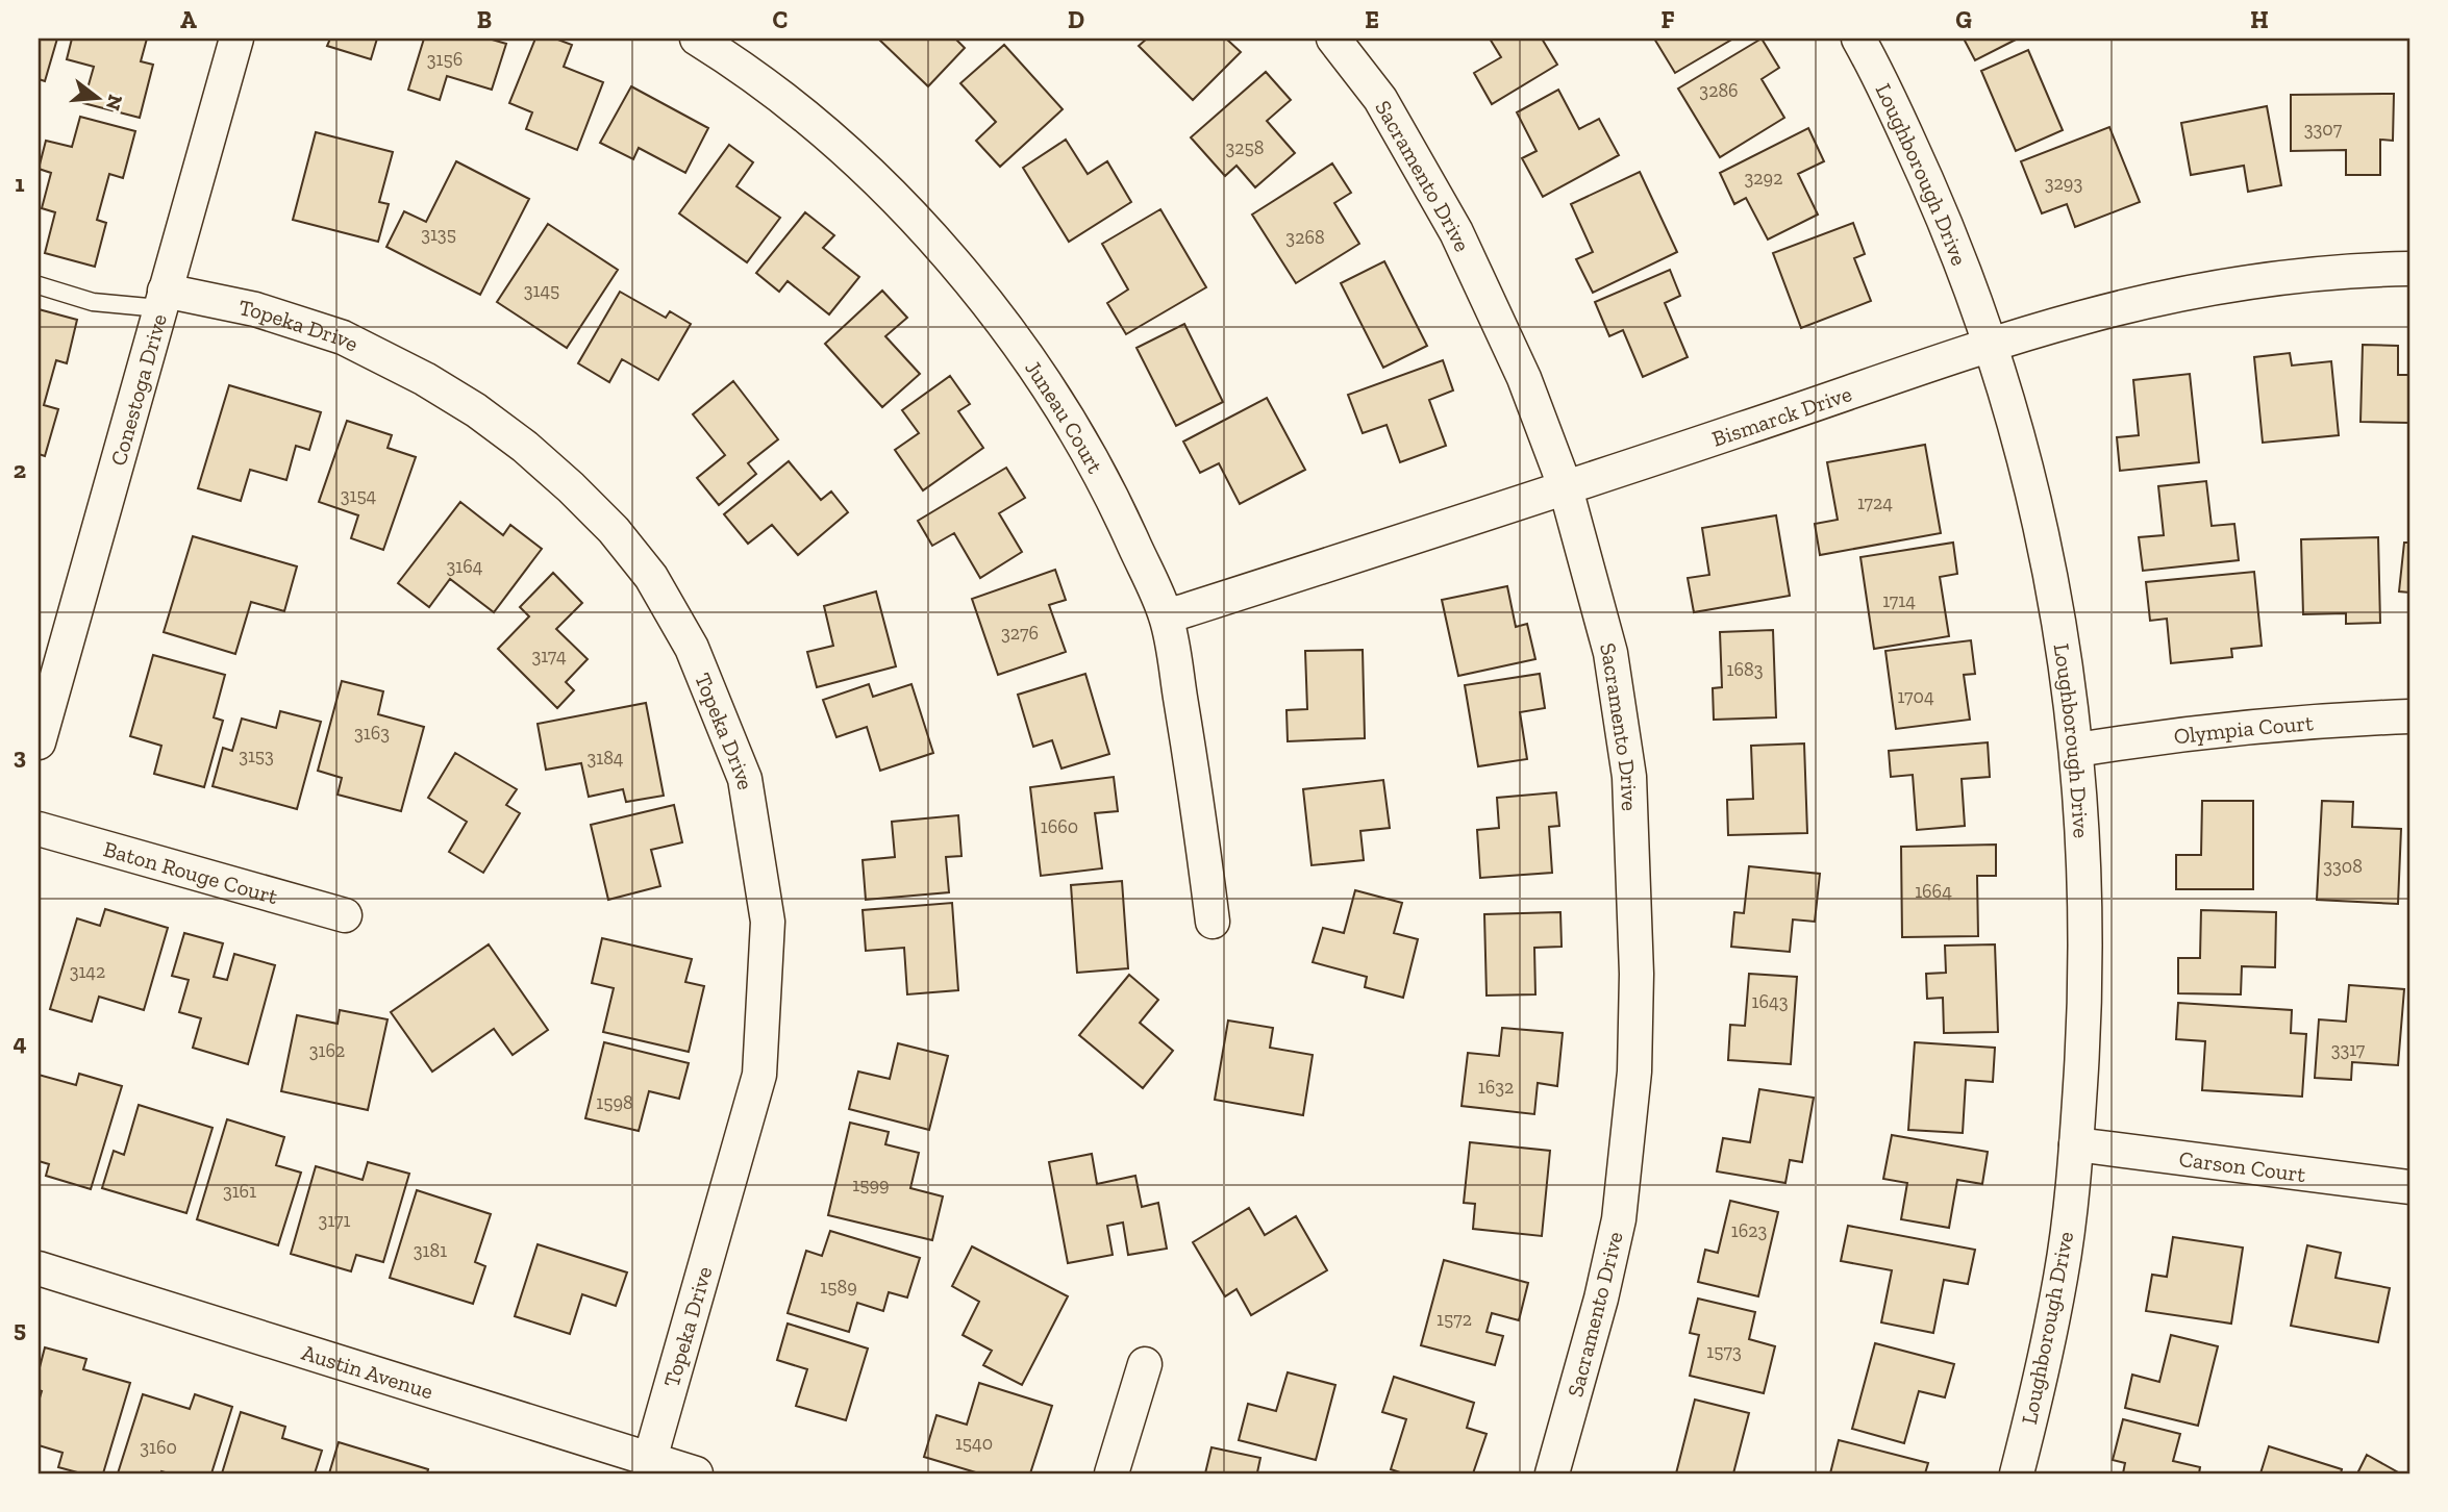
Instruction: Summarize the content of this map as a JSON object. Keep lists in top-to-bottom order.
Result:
{
  "streets": {
    "street": [
      "Loughborough Drive",
      "Sacramento Drive",
      "Topeka Drive",
      "Conestoga Drive",
      "Bismarck Drive",
      "Juneau Court",
      "Olympia Court",
      "Baton Rouge Court",
      "Carson Court",
      "Austin Avenue"
    ]
  },
  "crossings": [
    ["Loughborough Drive", "Bismarck Drive"],
    ["Loughborough Drive", "Olympia Court"],
    ["Loughborough Drive", "Carson Court"],
    ["Sacramento Drive", "Bismarck Drive"],
    ["Topeka Drive", "Conestoga Drive"],
    ["Topeka Drive", "Austin Avenue"],
    ["Bismarck Drive", "Juneau Court"]
  ],
  "house_numbers": [
    "3156",
    "3286",
    "3307",
    "3258",
    "3292",
    "3293",
    "3135",
    "3268",
    "3145",
    "3154",
    "1724",
    "3164",
    "1714",
    "3276",
    "3174",
    "1683",
    "1704",
    "3163",
    "3153",
    "3184",
    "1660",
    "3308",
    "1664",
    "3142",
    "1643",
    "3317",
    "3162",
    "1632",
    "1598",
    "1599",
    "3161",
    "3171",
    "1623",
    "3181",
    "1589",
    "1572",
    "1573",
    "1540",
    "3160"
  ],
  "north": "right",
  "grid": {
    "columns": [
      "A",
      "B",
      "C",
      "D",
      "E",
      "F",
      "G",
      "H"
    ],
    "rows": [
      "1",
      "2",
      "3",
      "4",
      "5"
    ]
  }
}
